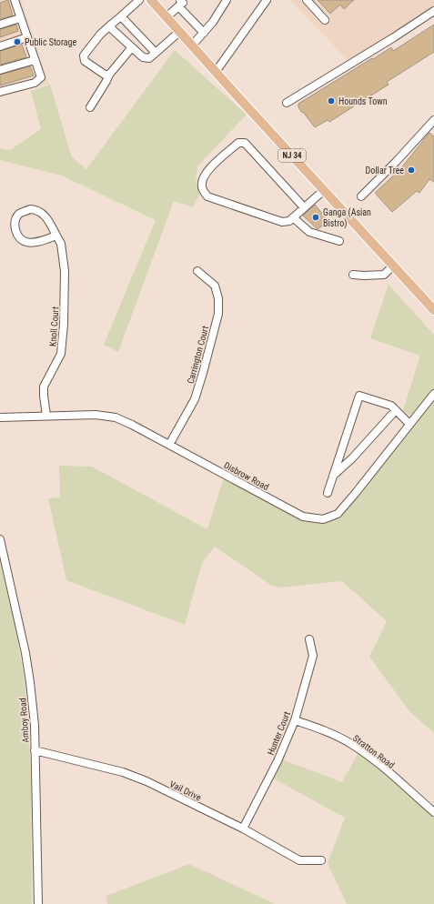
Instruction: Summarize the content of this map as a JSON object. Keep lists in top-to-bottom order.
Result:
{
  "streets": {
    "main road": ["NJ 34"],
    "street": [
      "Knoll Court",
      "Carrington Court",
      "Disbrow Road",
      "Amboy Road",
      "Hunter Court",
      "Stratton Road",
      "Vail Drive"
    ]
  },
  "crossings": [
    ["Knoll Court", "Disbrow Road"],
    ["Carrington Court", "Disbrow Road"],
    ["Amboy Road", "Vail Drive"],
    ["Hunter Court", "Stratton Road"],
    ["Hunter Court", "Vail Drive"]
  ],
  "places": [
    "Public Storage",
    "Hounds Town",
    "Dollar Tree",
    "Ganga (Asian Bistro)"
  ]
}
